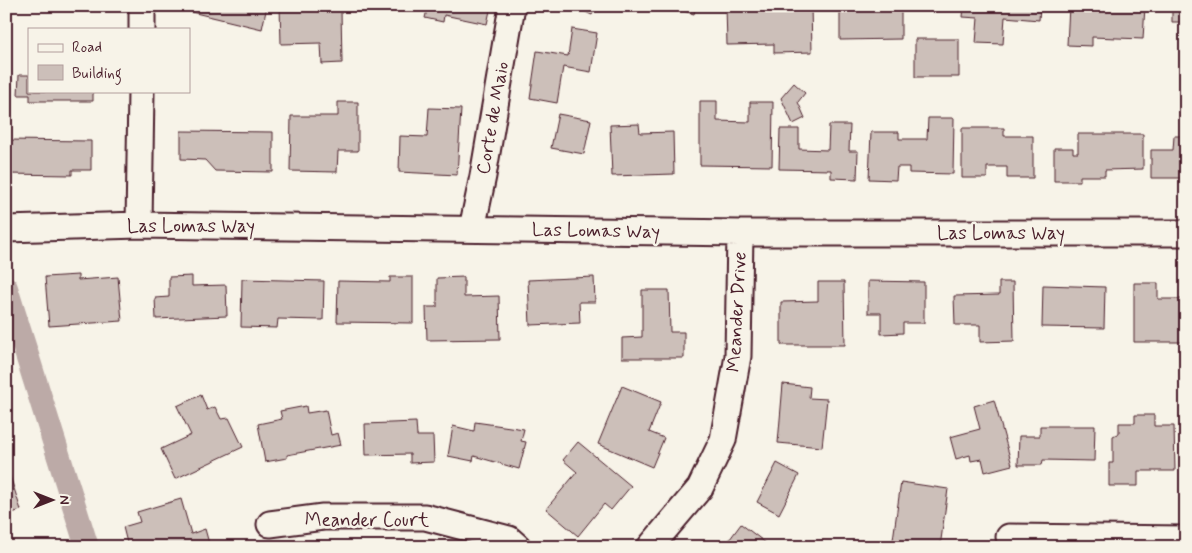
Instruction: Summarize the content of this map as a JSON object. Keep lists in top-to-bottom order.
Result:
{
  "streets": {
    "street": [
      "Corte de Maio",
      "Las Lomas Way",
      "Meander Drive",
      "Meander Court"
    ]
  },
  "crossings": [
    ["Corte de Maio", "Las Lomas Way"],
    ["Las Lomas Way", "Meander Drive"]
  ],
  "legend": ["Road", "Building"],
  "north": "right"
}
